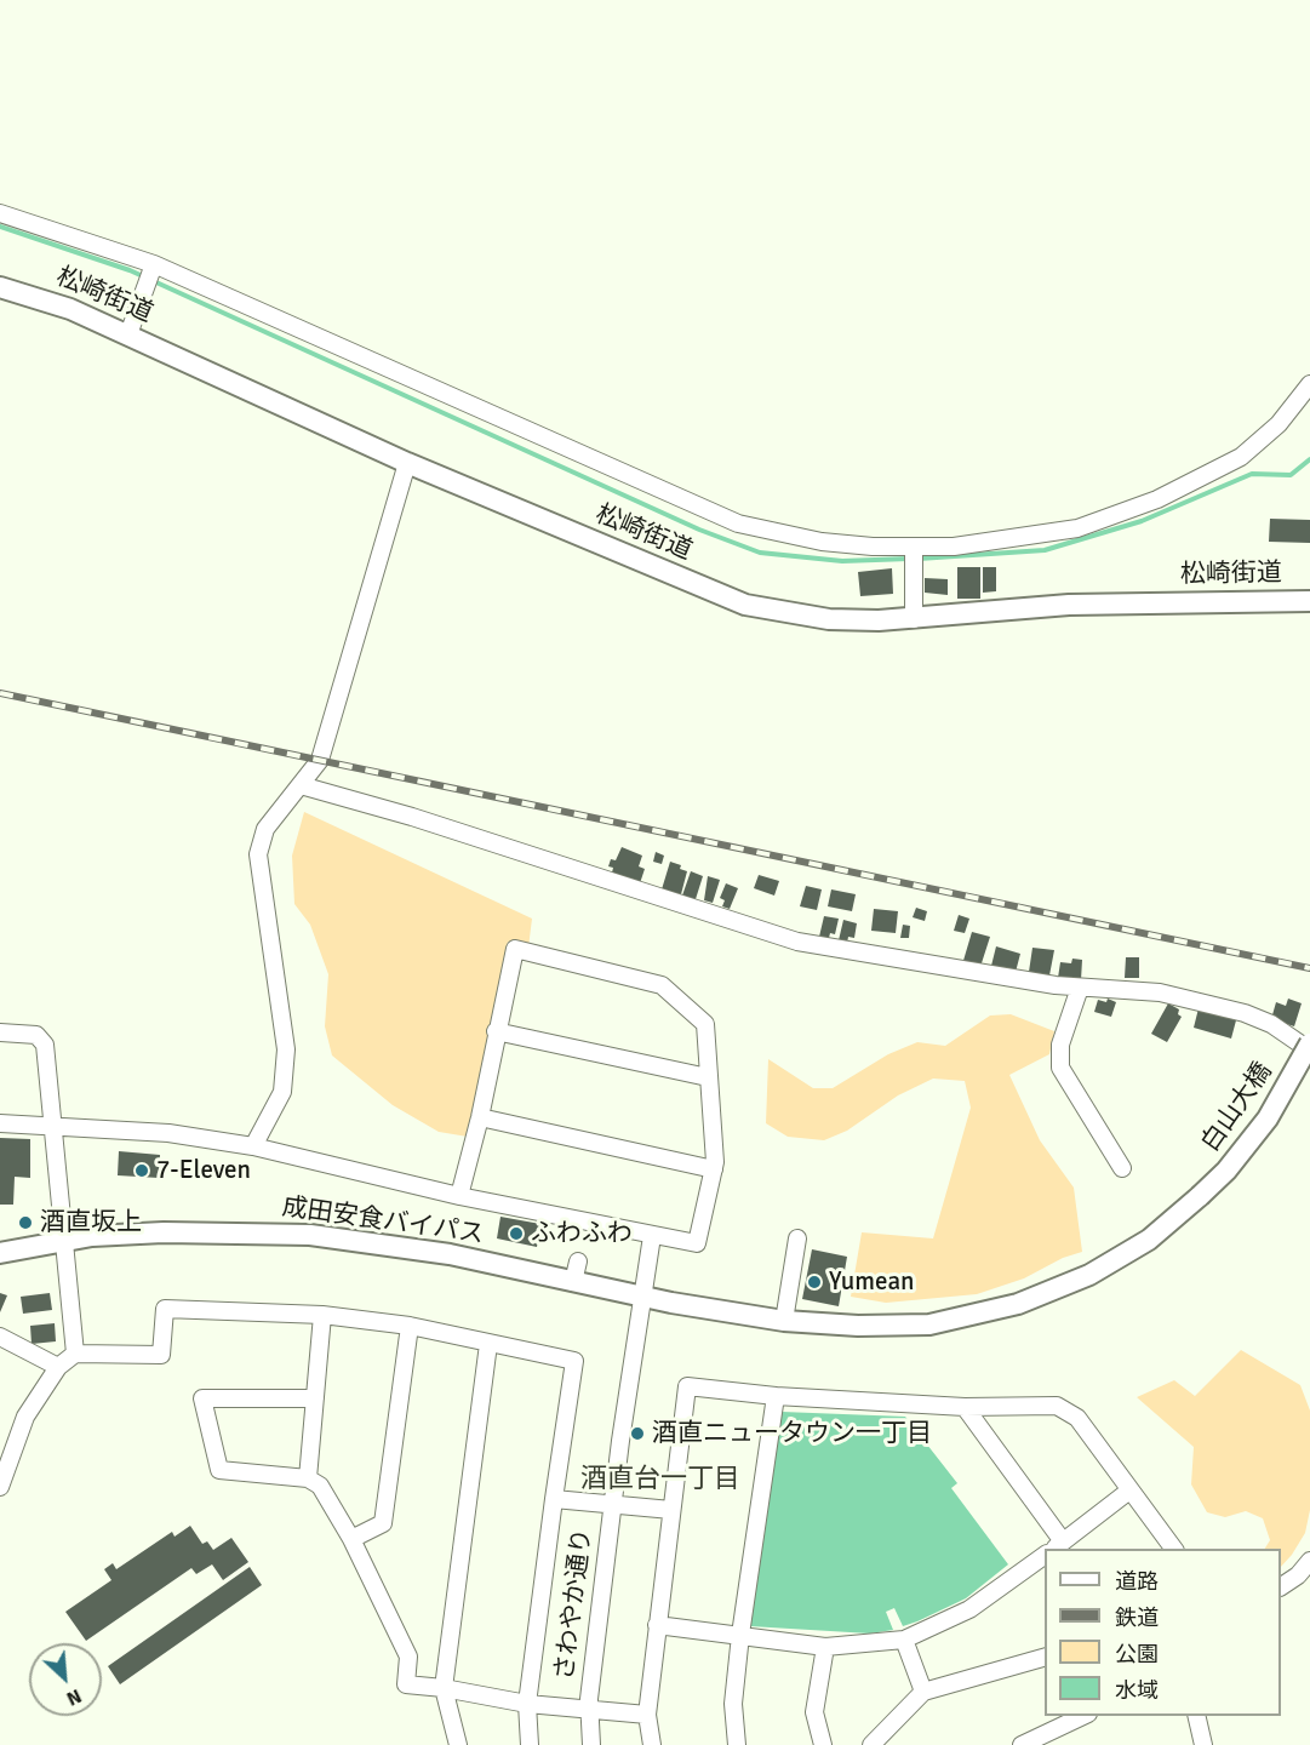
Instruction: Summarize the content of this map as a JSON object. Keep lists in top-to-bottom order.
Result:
{
  "streets": {
    "main road": ["松崎街道", "白山大橋", "成田安食バイパス"],
    "street": ["さわやか通り"]
  },
  "crossings": [
    ["白山大橋", "成田安食バイパス"],
    ["成田安食バイパス", "さわやか通り"]
  ],
  "districts": ["酒直台一丁目"],
  "places": [
    "7-Eleven",
    "酒直坂上",
    "ふわふわ",
    "Yumean",
    "酒直ニュータウン一丁目"
  ],
  "legend": [
    "道路",
    "鉄道",
    "公園",
    "水域"
  ],
  "north": "bottom right"
}
